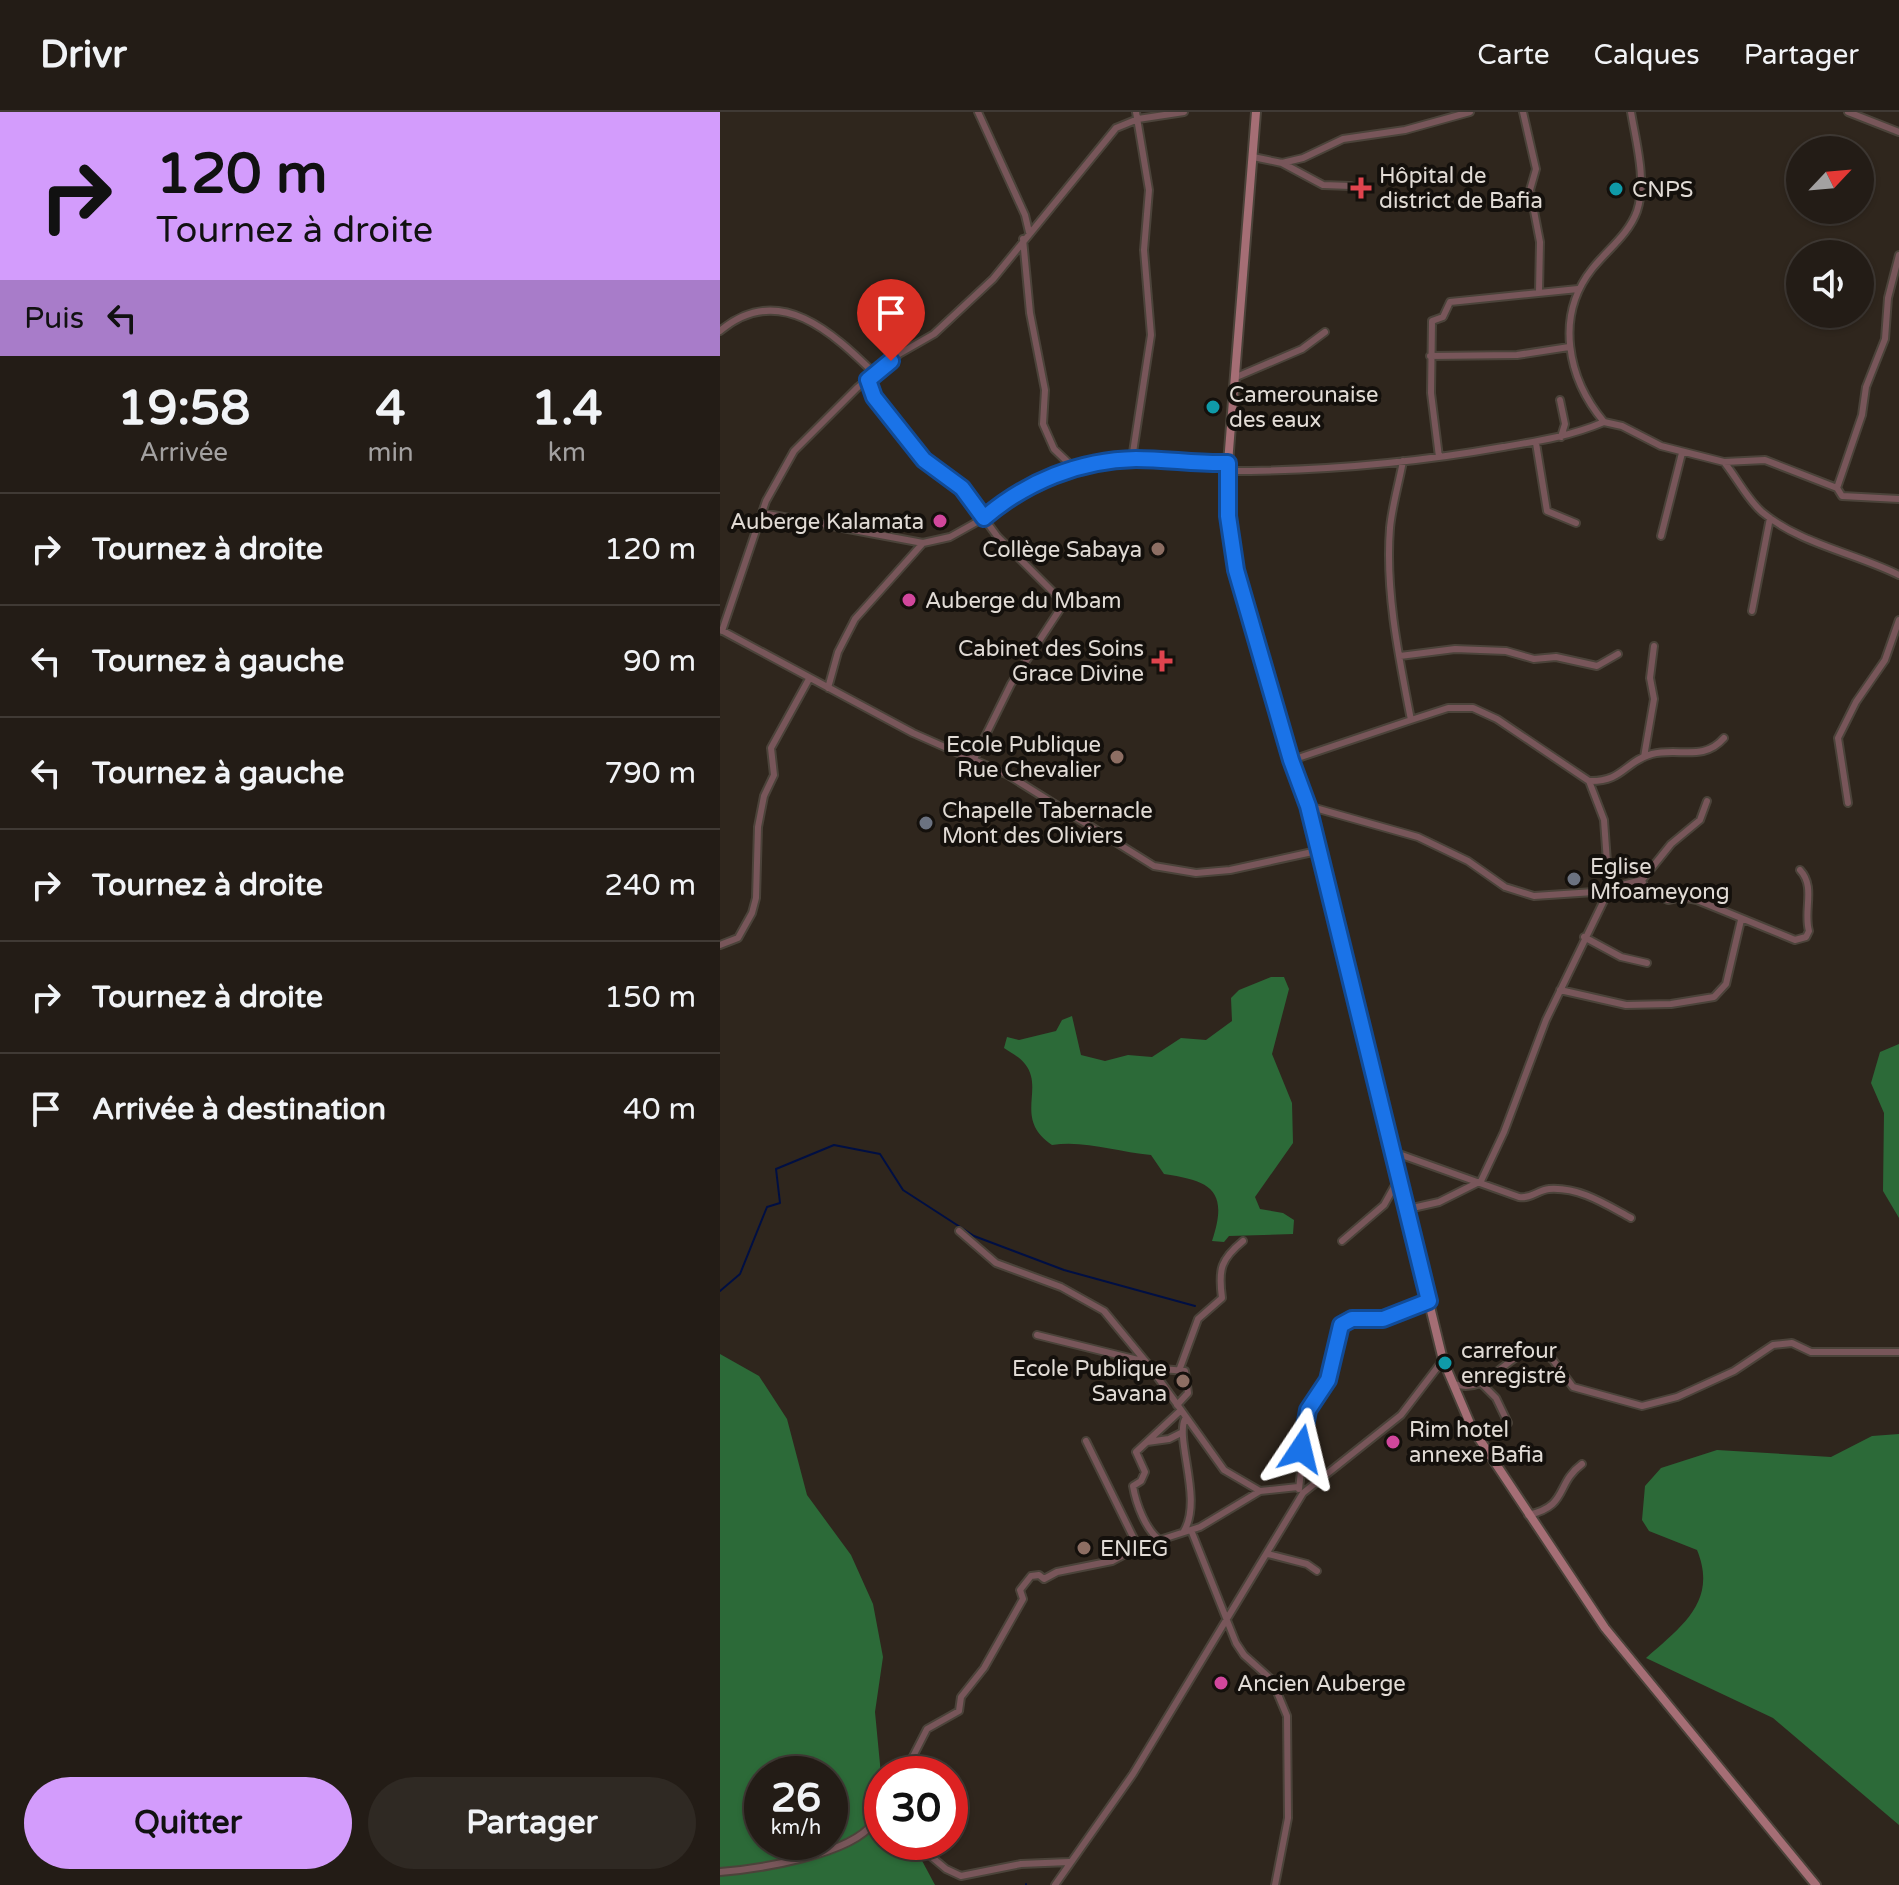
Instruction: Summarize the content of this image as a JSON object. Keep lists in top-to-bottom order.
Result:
{
  "places": {
    "health": ["Hôpital de district de Bafia", "Cabinet des Soins Grace Divine"],
    "other": [
      "CNPS",
      "Camerounaise des eaux",
      "Auberge Kalamata",
      "Collège Sabaya",
      "Auberge du Mbam",
      "Ecole Publique Rue Chevalier",
      "Chapelle Tabernacle Mont des Oliviers",
      "Eglise Mfoameyong",
      "carrefour enregistré",
      "Ecole Publique Savana",
      "Rim hotel annexe Bafia",
      "ENIEG",
      "Ancien Auberge"
    ]
  },
  "north": "top right",
  "page": {
    "header": "Drivr",
    "nav": ["Carte", "Calques", "Partager"],
    "turn": ["120 m", "Tournez à droite"],
    "then": "Puis",
    "eta": [
      "19:58",
      "Arrivée",
      "4",
      "min",
      "1.4",
      "km"
    ],
    "list": [
      {
        "name": "Tournez à droite",
        "value": "120 m"
      },
      {
        "name": "Tournez à gauche",
        "value": "90 m"
      },
      {
        "name": "Tournez à gauche",
        "value": "790 m"
      },
      {
        "name": "Tournez à droite",
        "value": "240 m"
      },
      {
        "name": "Tournez à droite",
        "value": "150 m"
      },
      {
        "name": "Arrivée à destination",
        "value": "40 m"
      }
    ],
    "speed": "26 km/h",
    "limit": "30",
    "buttons": ["Quitter", "Partager"]
  }
}
